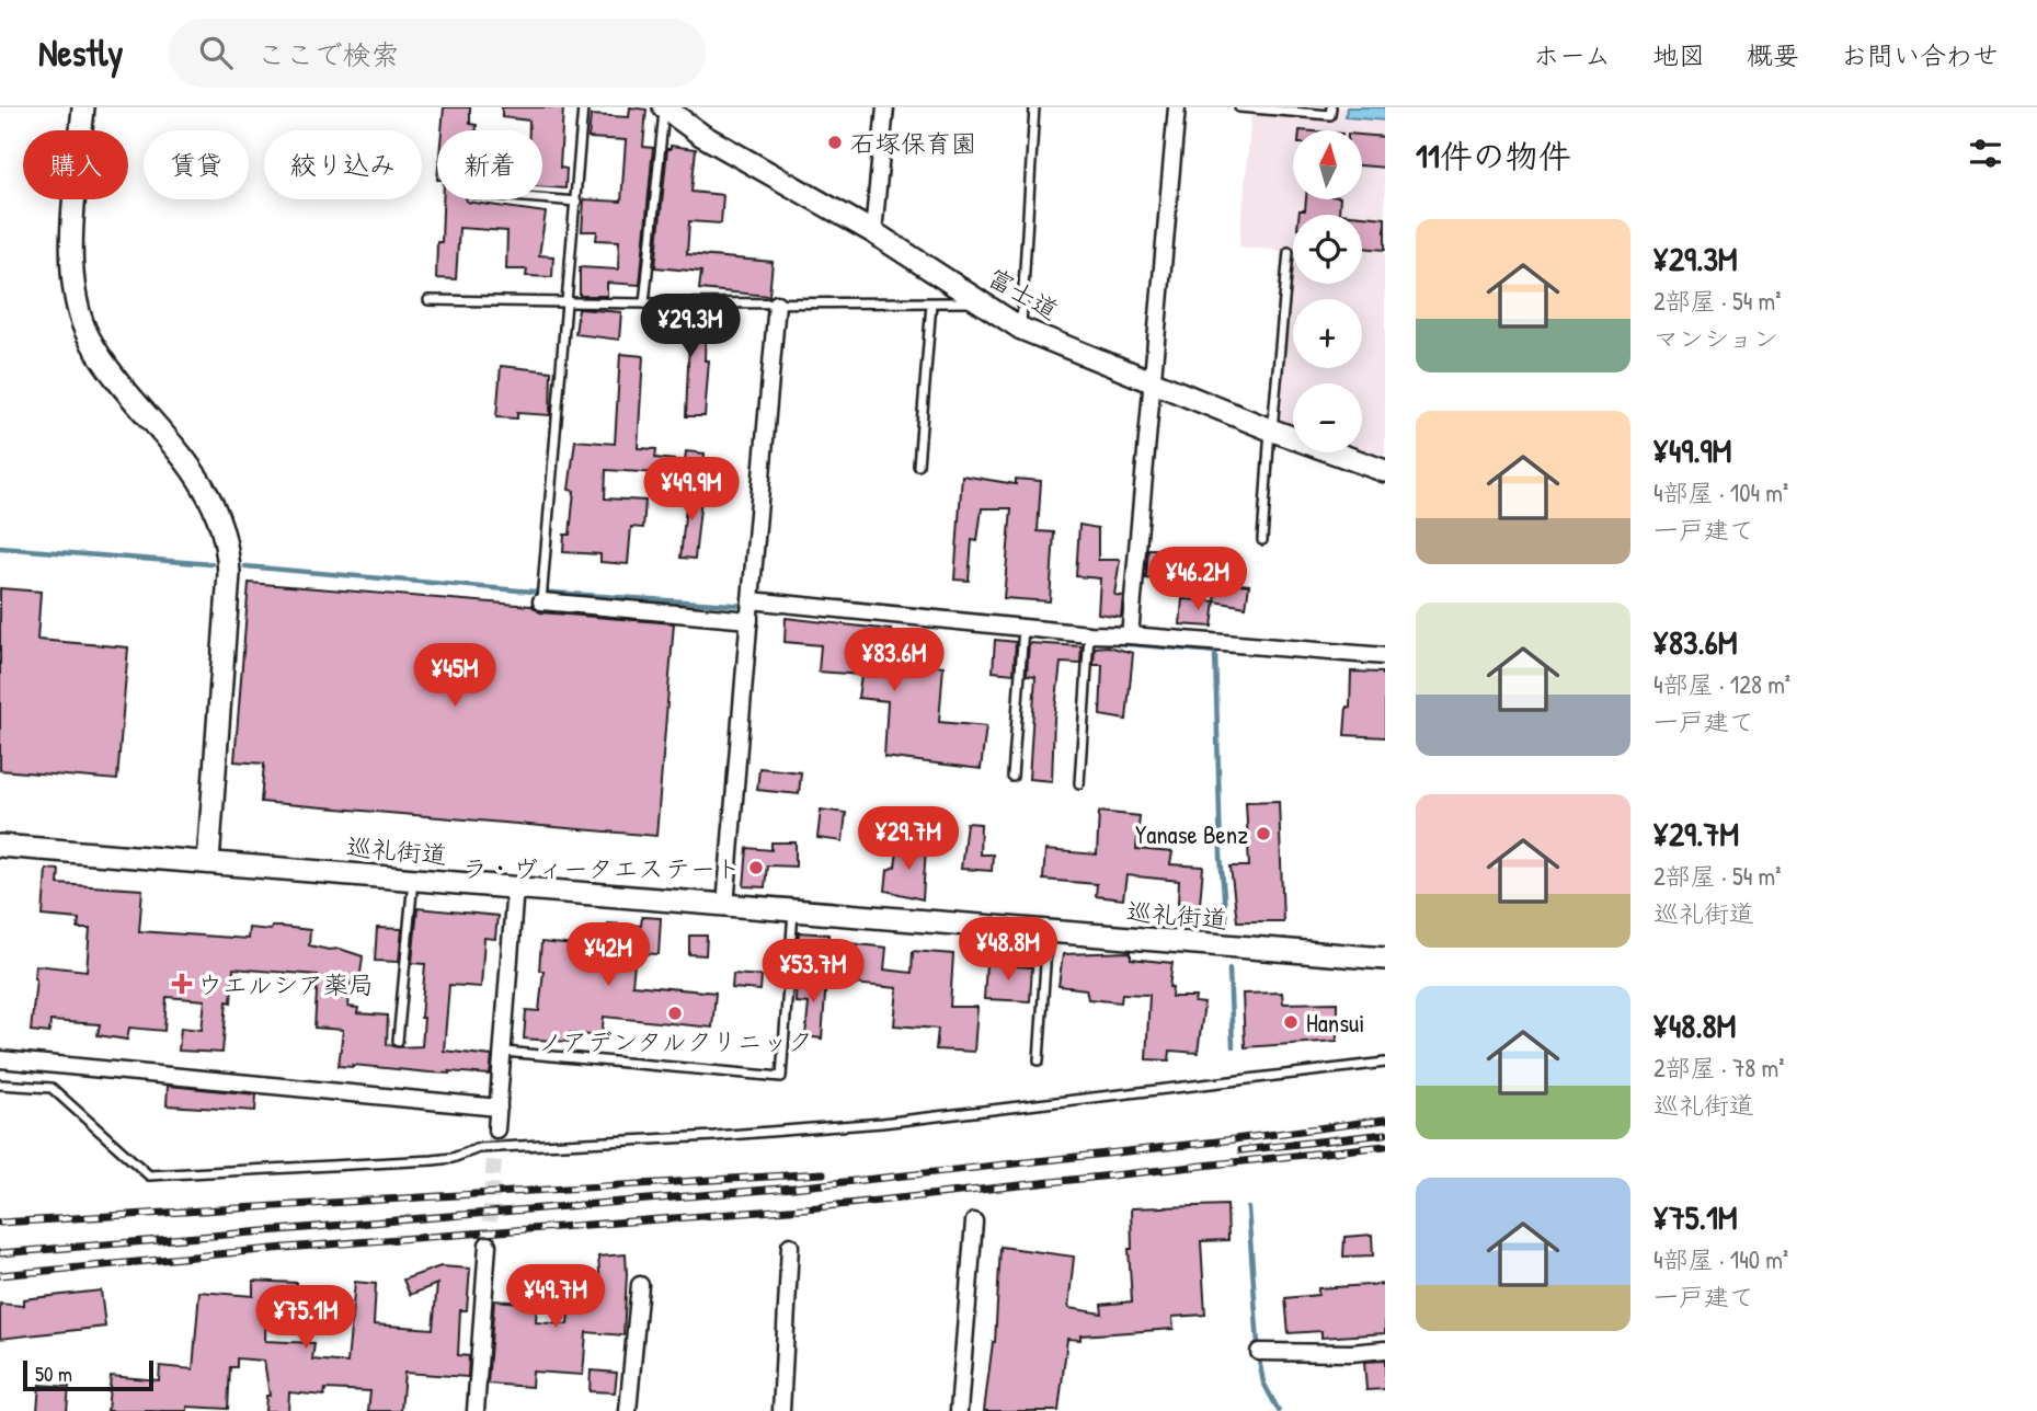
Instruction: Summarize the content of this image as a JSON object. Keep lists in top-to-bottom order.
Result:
{
  "streets": {
    "street": ["富士道", "巡礼街道"]
  },
  "places": {
    "other": [
      "石塚保育園",
      "Yanase Benz",
      "ラ・ヴィータエステート",
      "ノアデンタルクリニック",
      "Hansui"
    ],
    "health": ["ウエルシア薬局"]
  },
  "scale_bar": "50 m",
  "north": "top",
  "page": {
    "header": "Nestly",
    "search": "ここで検索",
    "nav": [
      "ホーム",
      "地図",
      "概要",
      "お問い合わせ"
    ],
    "heading": "11件の物件",
    "map_buttons": ["+", "−"],
    "chip": [
      "購入",
      "賃貸",
      "絞り込み",
      "新着"
    ],
    "list": [
      {
        "name": "¥29.3M",
        "note": "2部屋 · 54 m² · マンション"
      },
      {
        "name": "¥49.9M",
        "note": "4部屋 · 104 m² · 一戸建て"
      },
      {
        "name": "¥83.6M",
        "note": "4部屋 · 128 m² · 一戸建て"
      },
      {
        "name": "¥29.7M",
        "note": "2部屋 · 54 m² · 巡礼街道"
      },
      {
        "name": "¥48.8M",
        "note": "2部屋 · 78 m² · 巡礼街道"
      },
      {
        "name": "¥75.1M",
        "note": "4部屋 · 140 m² · 一戸建て"
      }
    ],
    "price": [
      "¥29.3M",
      "¥49.9M",
      "¥46.2M",
      "¥83.6M",
      "¥45M",
      "¥29.7M",
      "¥48.8M",
      "¥42M",
      "¥53.7M",
      "¥49.7M",
      "¥75.1M"
    ],
    "scale": "50 m"
  }
}
